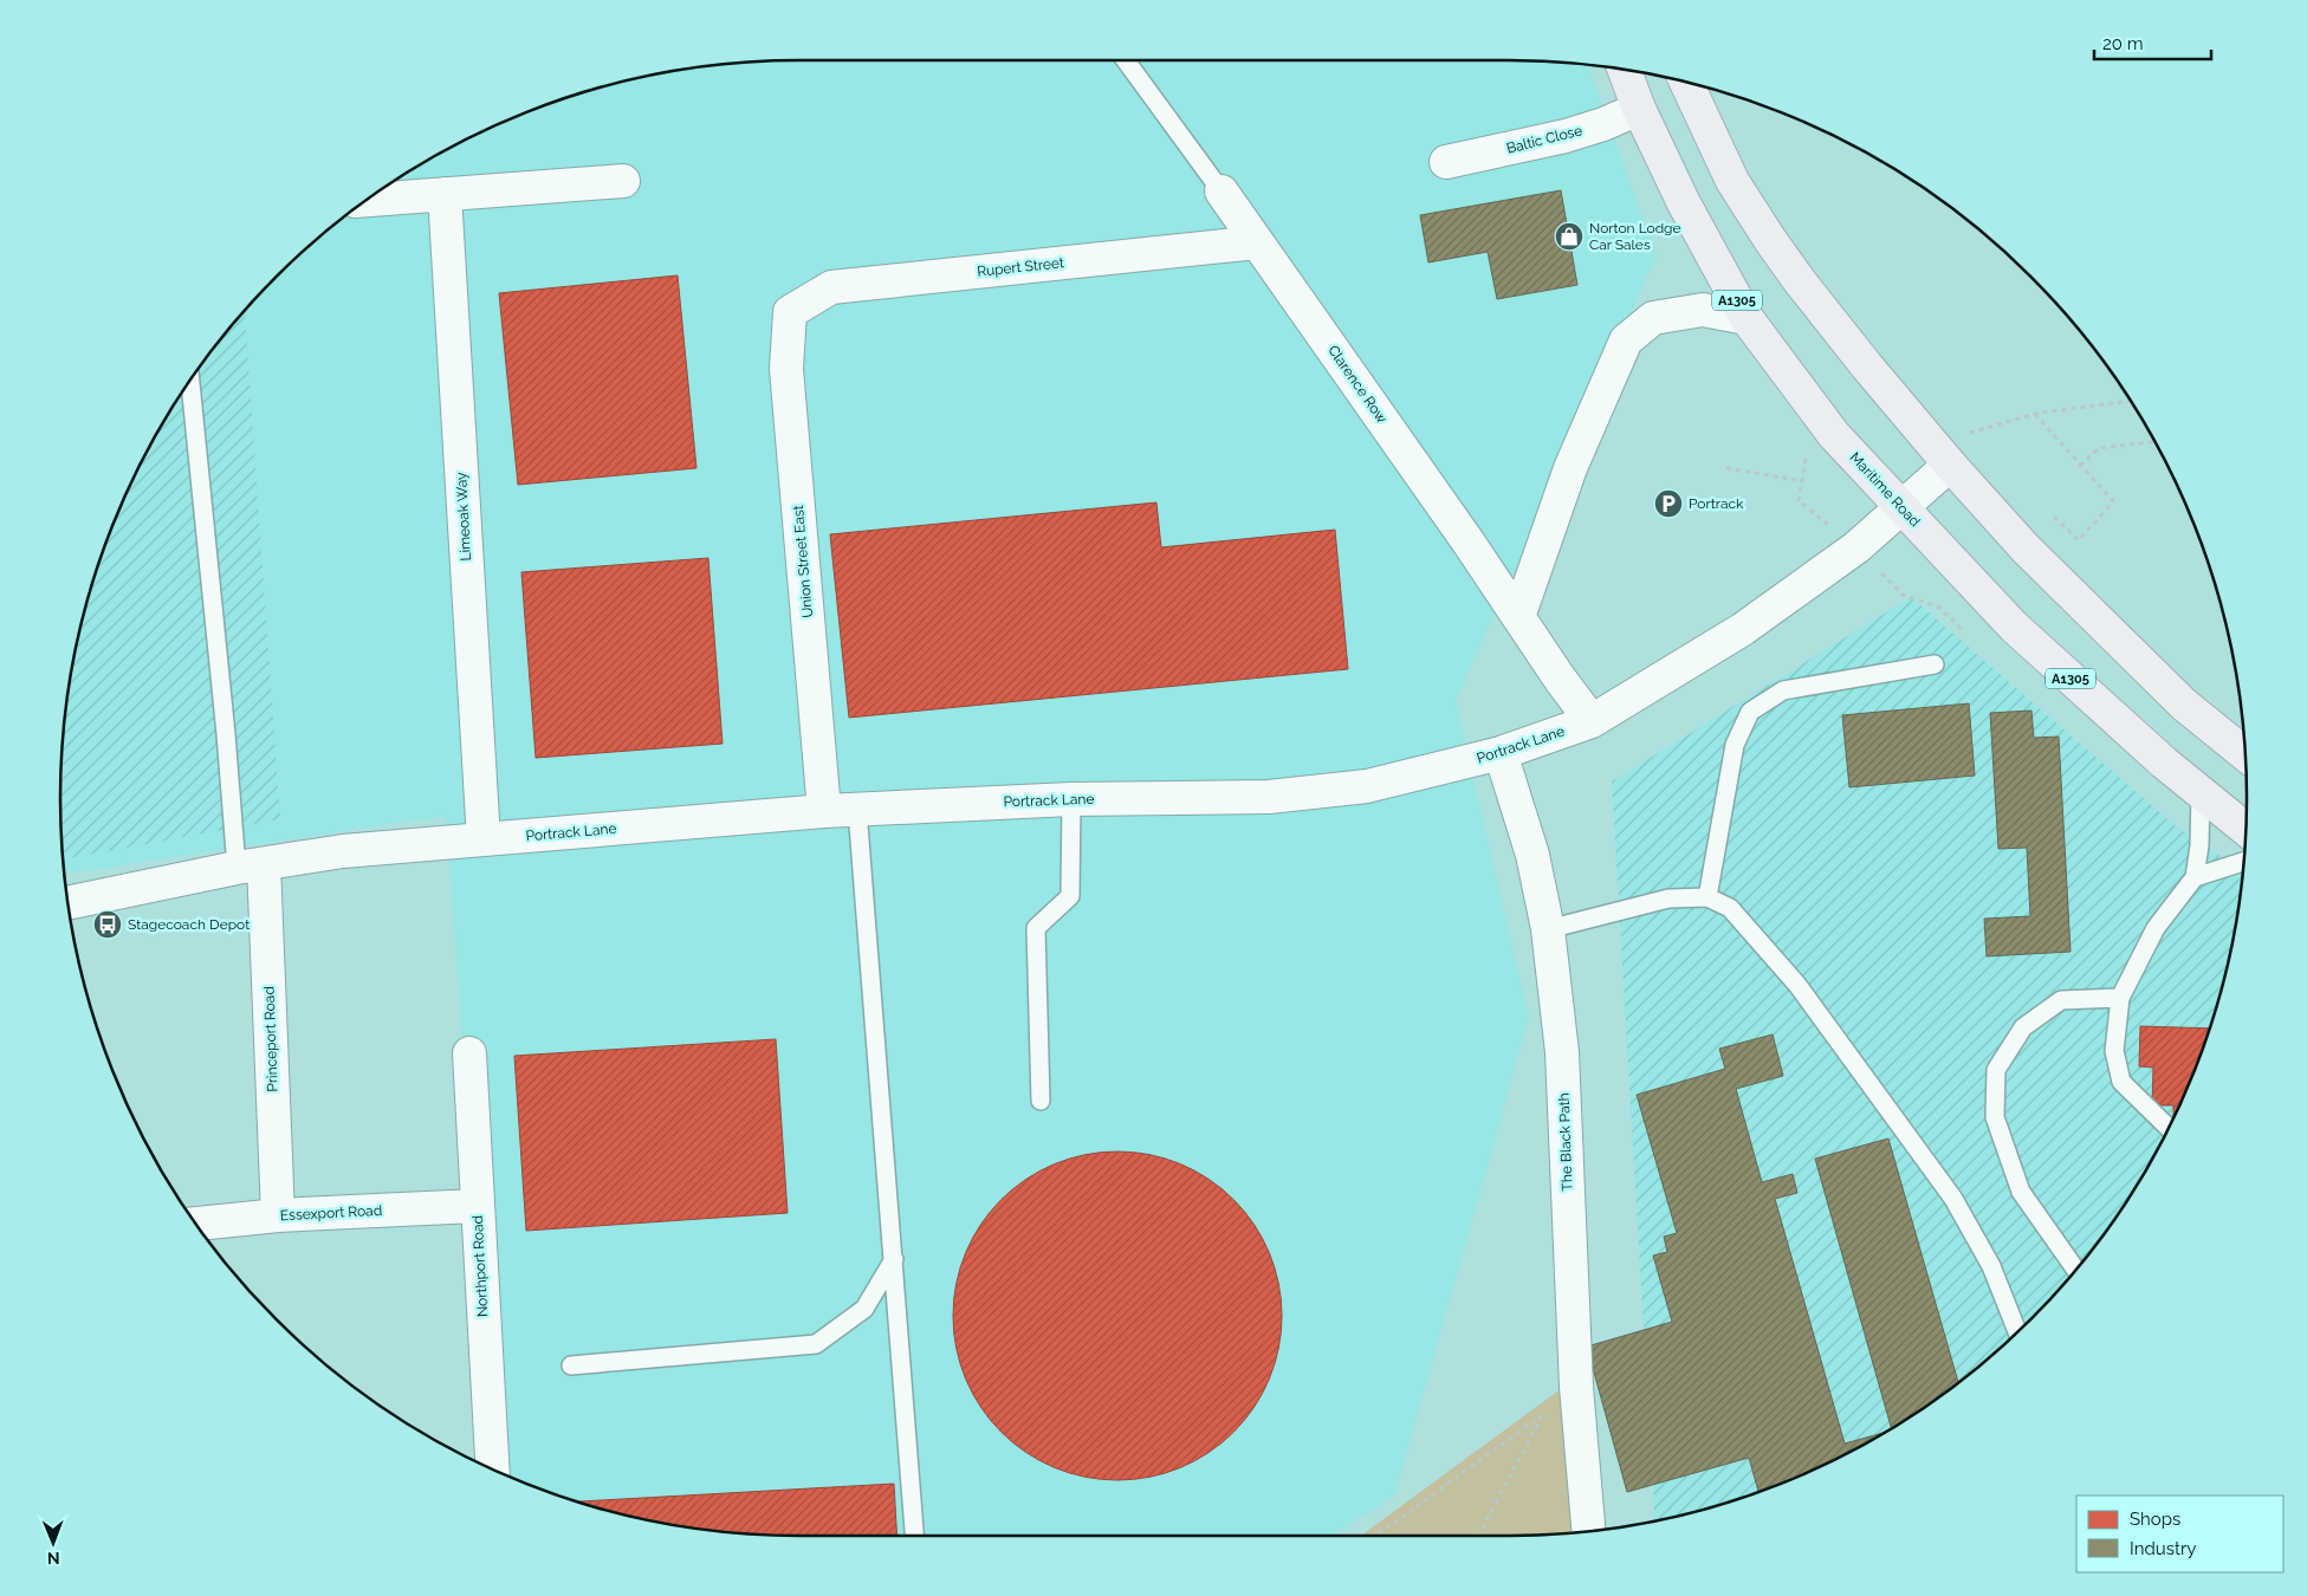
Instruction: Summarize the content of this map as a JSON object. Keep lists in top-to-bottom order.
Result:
{
  "streets": {
    "main road": ["A1305", "Maritime Road"],
    "street": [
      "Baltic Close",
      "Rupert Street",
      "Clarence Row",
      "Limeoak Way",
      "Union Street East",
      "Portrack Lane",
      "Princeport Road",
      "The Black Path",
      "Essexport Road",
      "Northport Road"
    ]
  },
  "crossings": [
    ["Baltic Close", "Maritime Road"],
    ["Rupert Street", "Clarence Row"],
    ["Rupert Street", "Union Street East"],
    ["Clarence Row", "Portrack Lane"],
    ["Maritime Road", "Portrack Lane"],
    ["Limeoak Way", "Portrack Lane"],
    ["Union Street East", "Portrack Lane"],
    ["Portrack Lane", "Princeport Road"],
    ["Portrack Lane", "The Black Path"],
    ["Princeport Road", "Essexport Road"],
    ["Essexport Road", "Northport Road"]
  ],
  "places": {
    "shop": ["Norton Lodge Car Sales"],
    "parking": ["Portrack"],
    "bus stop": ["Stagecoach Depot"]
  },
  "legend": ["Shops", "Industry"],
  "scale_bar": "20 m",
  "north": "bottom"
}
